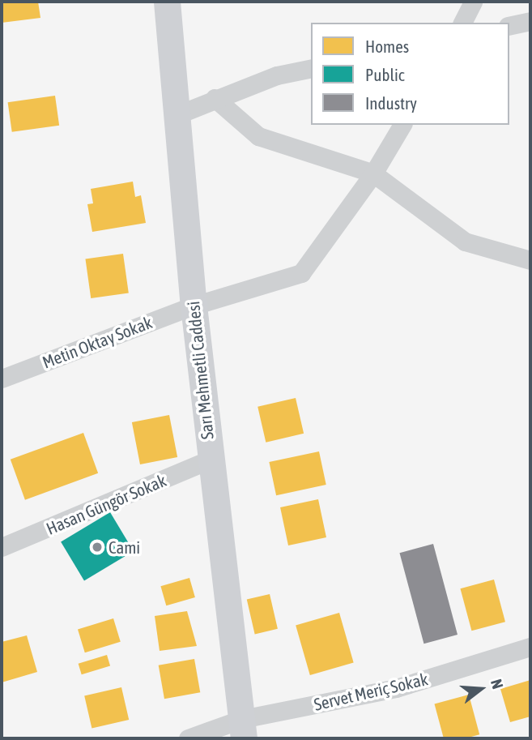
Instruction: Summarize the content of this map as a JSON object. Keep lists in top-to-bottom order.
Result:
{
  "streets": {
    "street": [
      "Metin Oktay Sokak",
      "Sarı Mehmetli Caddesi",
      "Hasan Güngör Sokak",
      "Servet Meriç Sokak"
    ]
  },
  "crossings": [
    ["Metin Oktay Sokak", "Sarı Mehmetli Caddesi"],
    ["Sarı Mehmetli Caddesi", "Hasan Güngör Sokak"],
    ["Sarı Mehmetli Caddesi", "Servet Meriç Sokak"]
  ],
  "places": ["Cami"],
  "legend": ["Homes", "Public", "Industry"],
  "north": "right"
}
